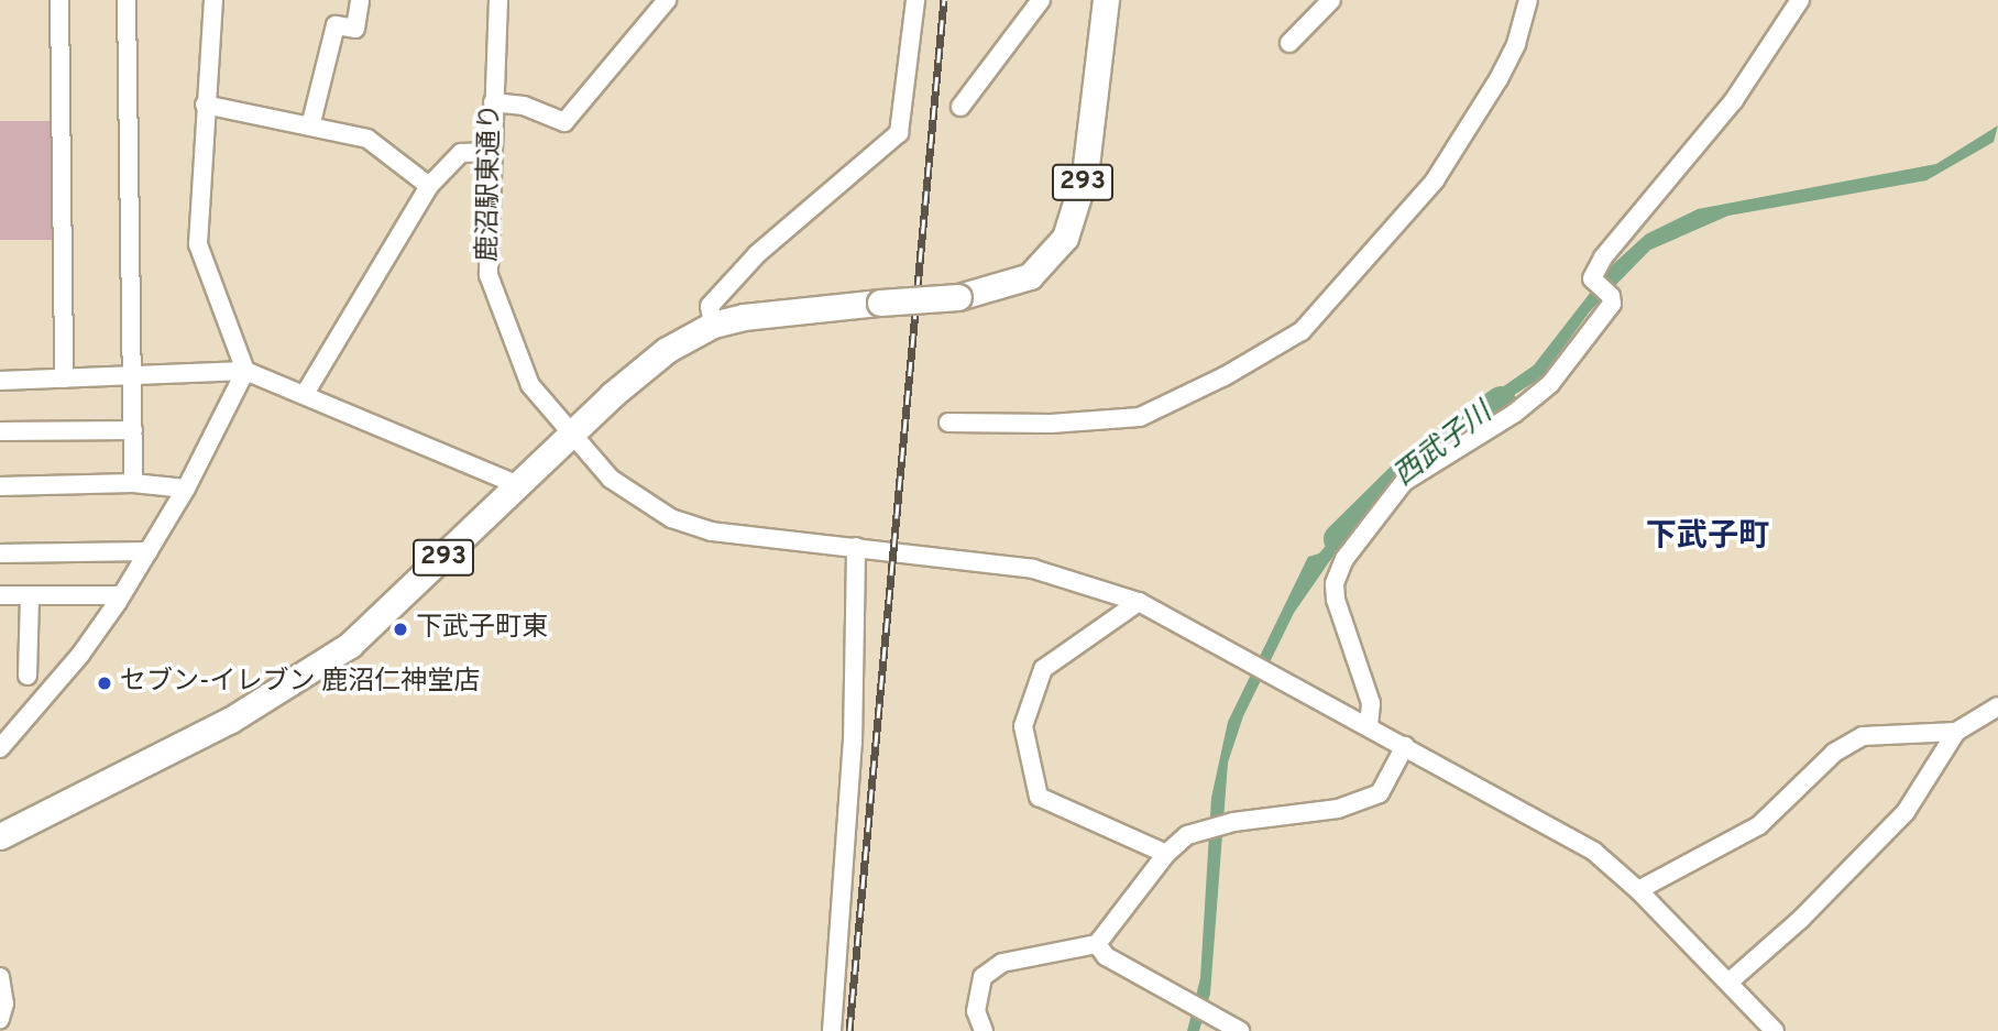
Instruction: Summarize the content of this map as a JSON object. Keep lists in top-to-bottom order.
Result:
{
  "streets": {
    "highway": ["293"],
    "street": ["鹿沼駅東通り"]
  },
  "crossings": [
    ["鹿沼駅東通り", "293"]
  ],
  "districts": ["下武子町"],
  "water": ["西武子川"],
  "places": ["下武子町東", "セブン-イレブン 鹿沼仁神堂店"]
}
